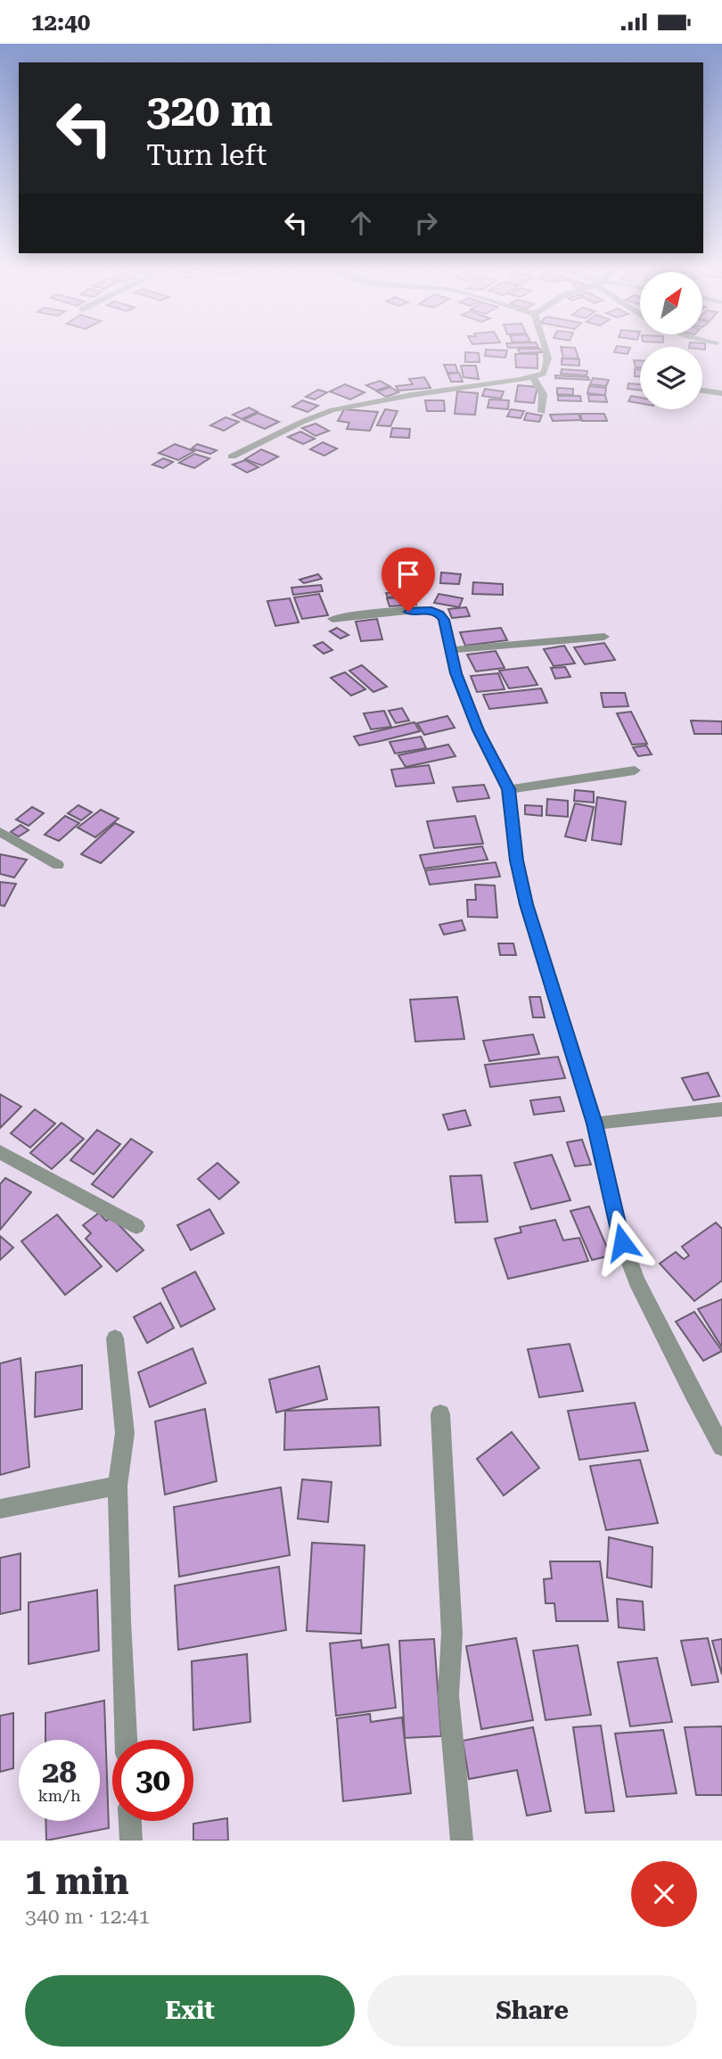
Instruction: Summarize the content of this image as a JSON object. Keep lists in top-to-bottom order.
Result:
{
  "north": "top right",
  "page": {
    "status": "12:40",
    "turn": ["320 m", "Turn left"],
    "speed": "28 km/h",
    "limit": "30",
    "heading": ["1 min", "340 m · 12:41"],
    "buttons": ["Exit", "Share"]
  }
}
